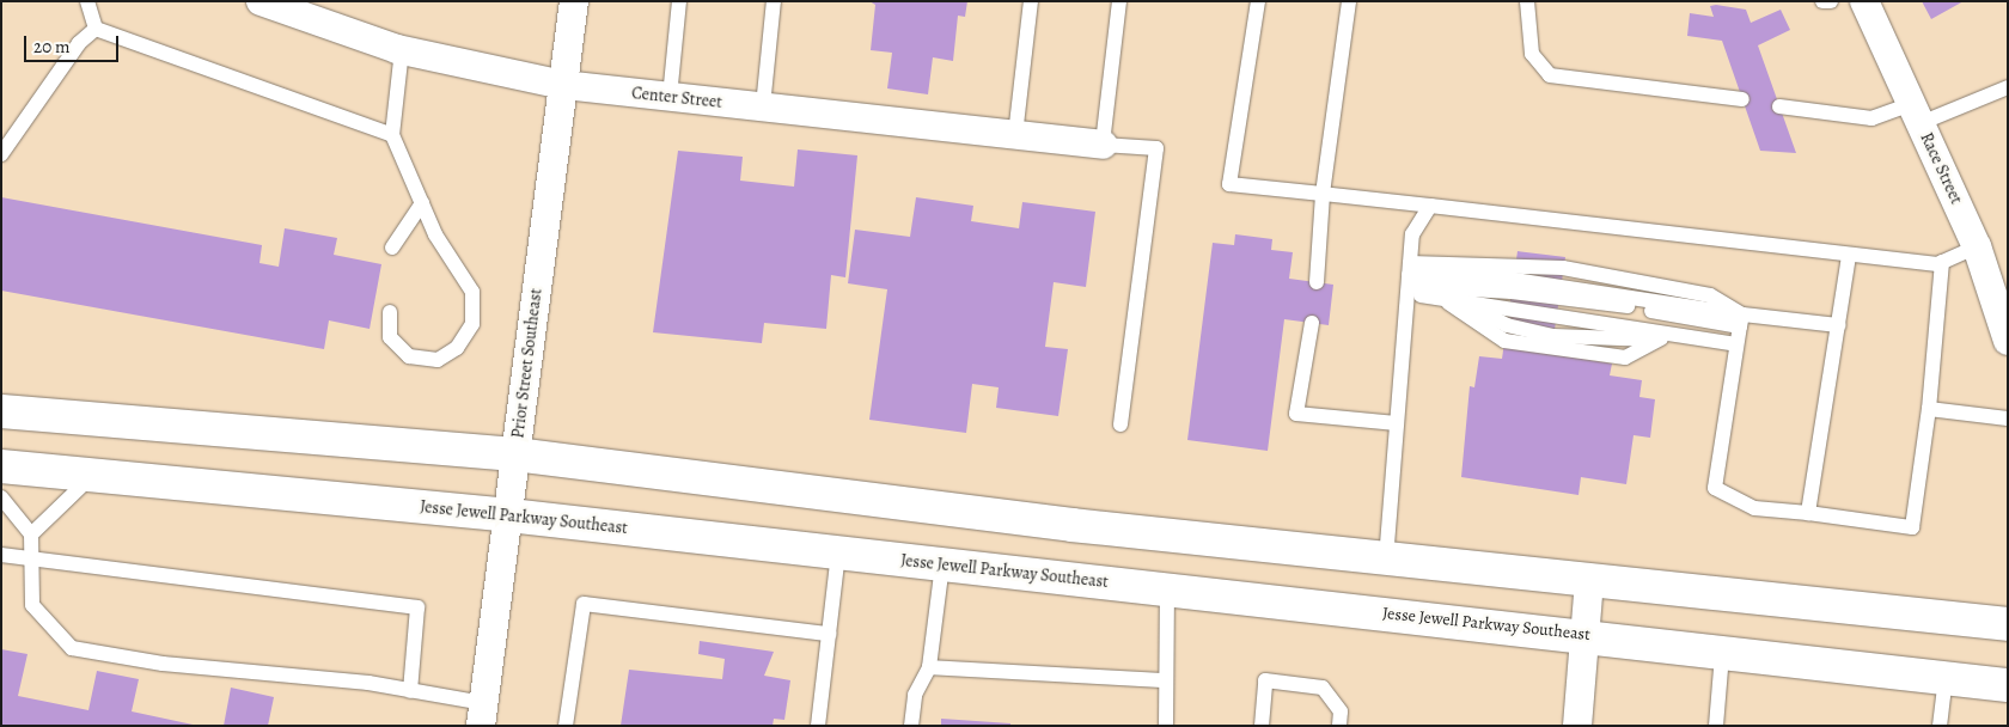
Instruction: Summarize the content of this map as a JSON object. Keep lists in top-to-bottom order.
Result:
{
  "streets": {
    "main road": ["Jesse Jewell Parkway Southeast"],
    "street": ["Center Street", "Race Street", "Prior Street Southeast"]
  },
  "crossings": [
    ["Center Street", "Prior Street Southeast"],
    ["Prior Street Southeast", "Jesse Jewell Parkway Southeast"]
  ],
  "scale_bar": "20 m"
}
